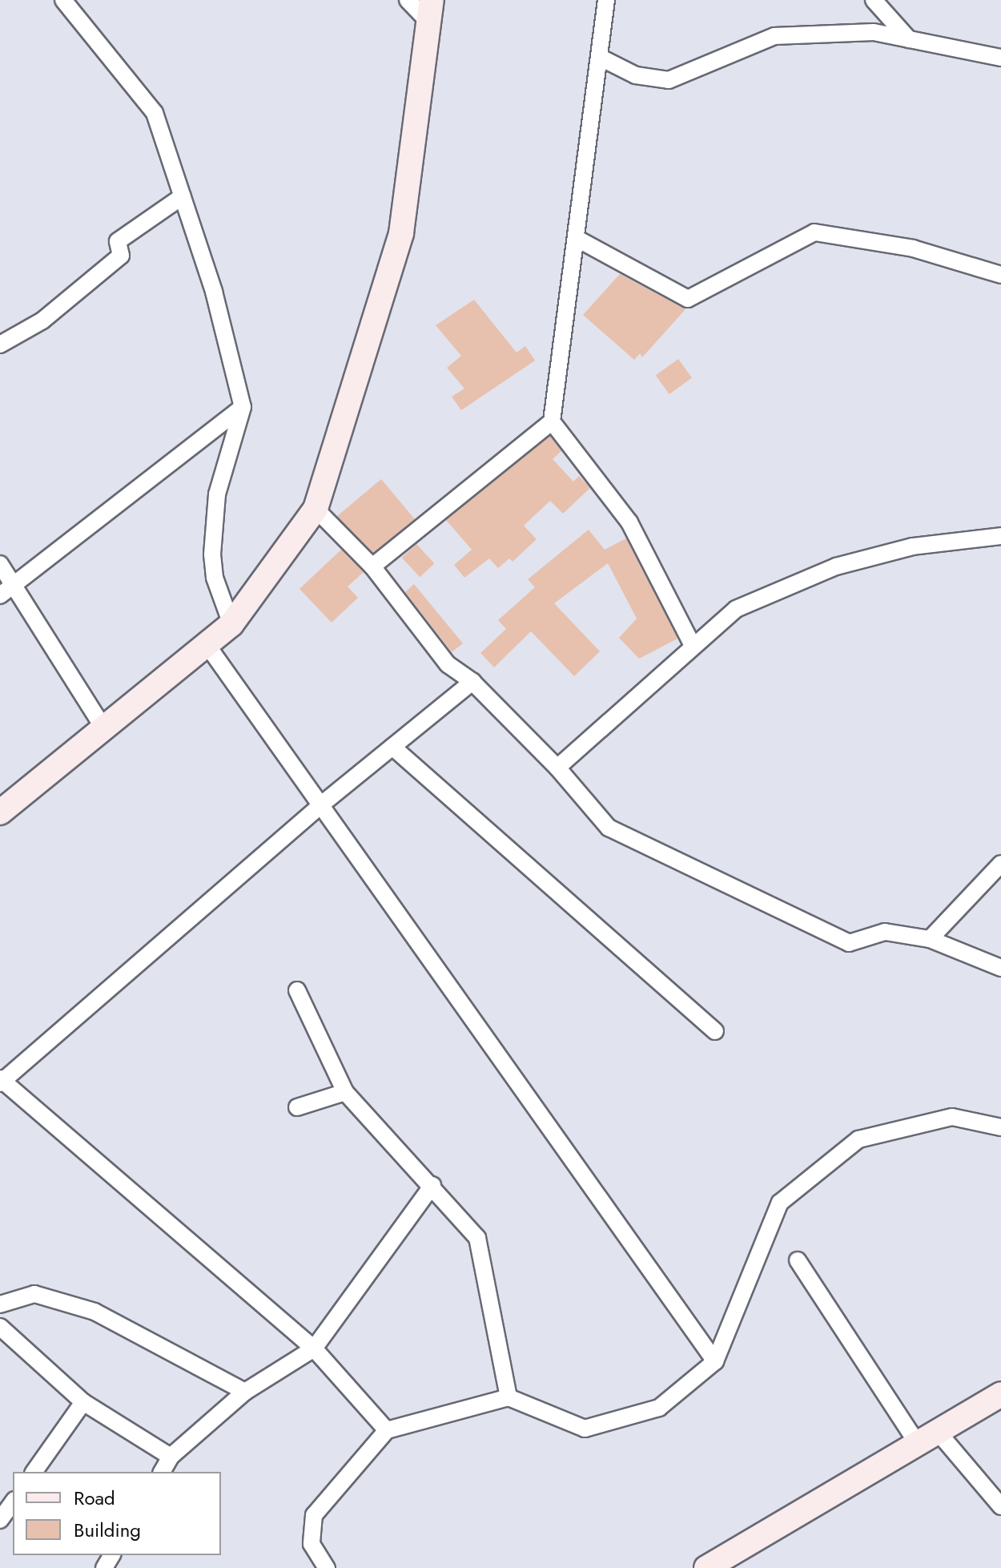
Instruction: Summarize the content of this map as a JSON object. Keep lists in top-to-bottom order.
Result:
{
  "legend": ["Road", "Building"]
}
